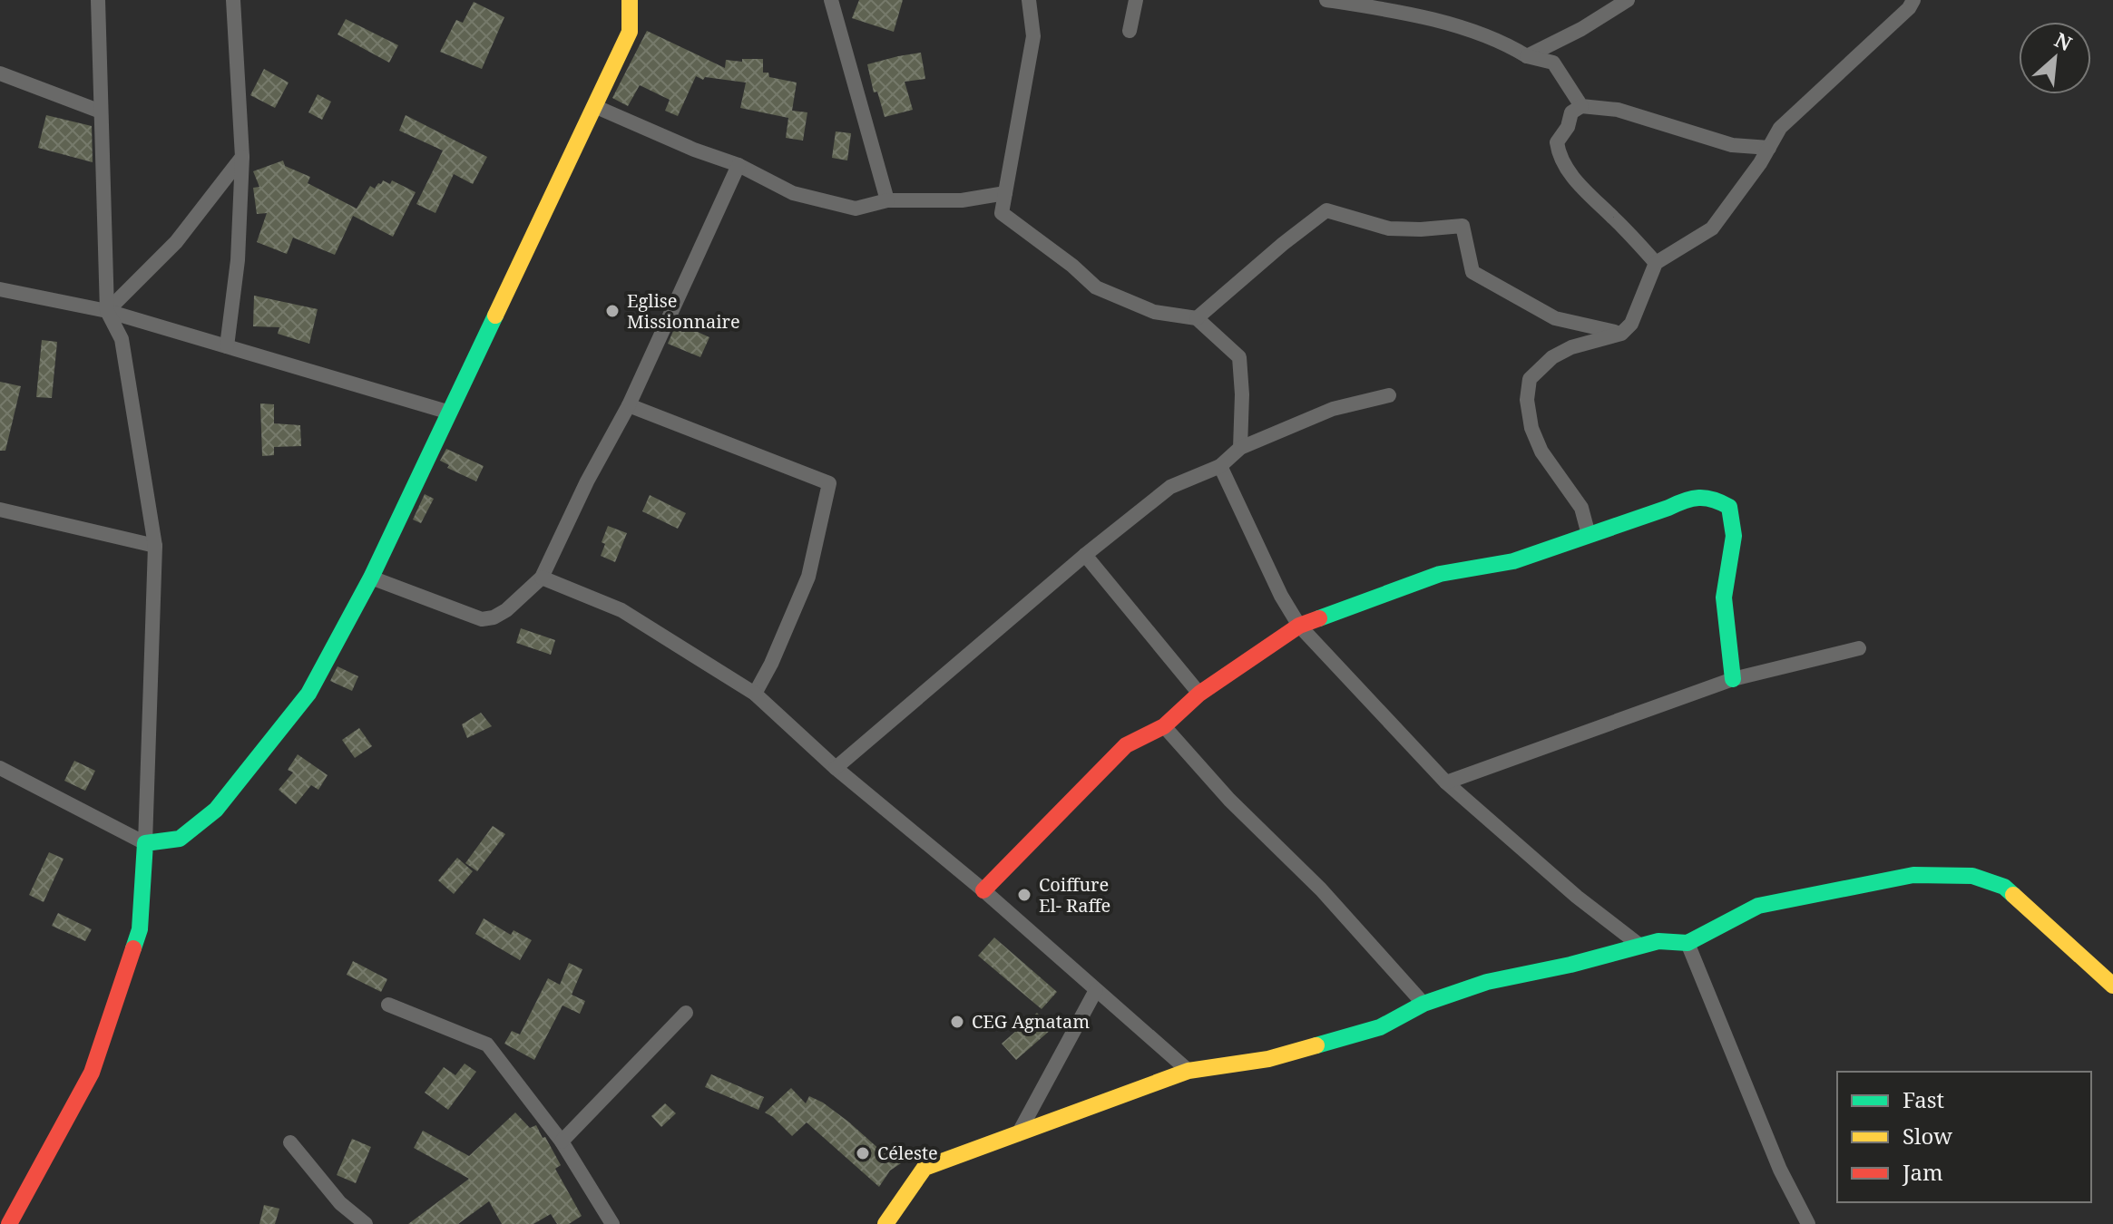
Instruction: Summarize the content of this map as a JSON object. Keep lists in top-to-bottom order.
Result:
{
  "places": [
    "Eglise Missionnaire",
    "Coiffure El- Raffe",
    "CEG Agnatam",
    "Céleste"
  ],
  "legend": ["Fast", "Slow", "Jam"],
  "north": "top right"
}
